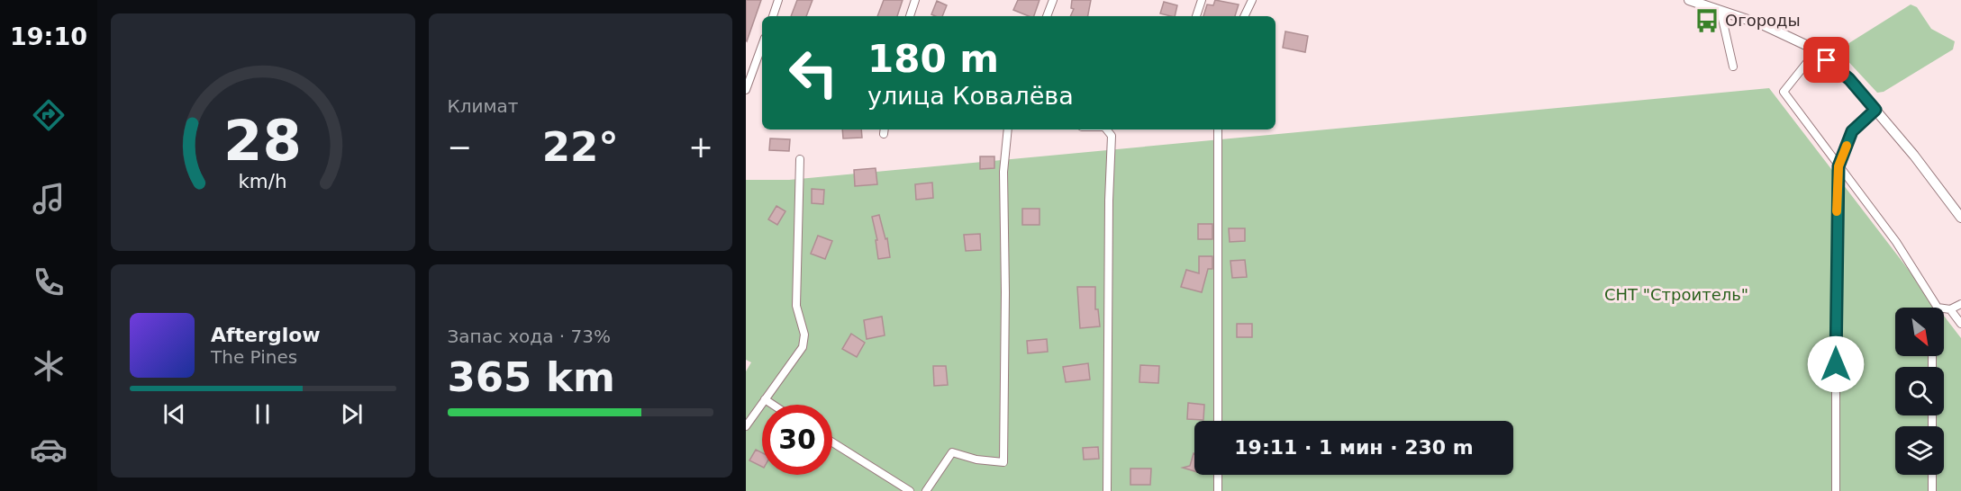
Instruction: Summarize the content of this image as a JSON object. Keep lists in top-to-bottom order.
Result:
{
  "parks": ["СНТ \"Строитель\""],
  "places": {
    "bus stop": ["Огороды"]
  },
  "north": "bottom right",
  "page": {
    "tabs": "19:10",
    "tile": [
      "Климат",
      ["Запас хода · 73%", "365 km"]
    ],
    "turn": ["180 m", "улица Ковалёва"],
    "heat": ["−", "22°", "+"],
    "song": ["Afterglow", "The Pines"],
    "limit": "30",
    "trip": "19:11 · 1 мин · 230 m",
    "gauge": ["28", "km/h"]
  }
}
